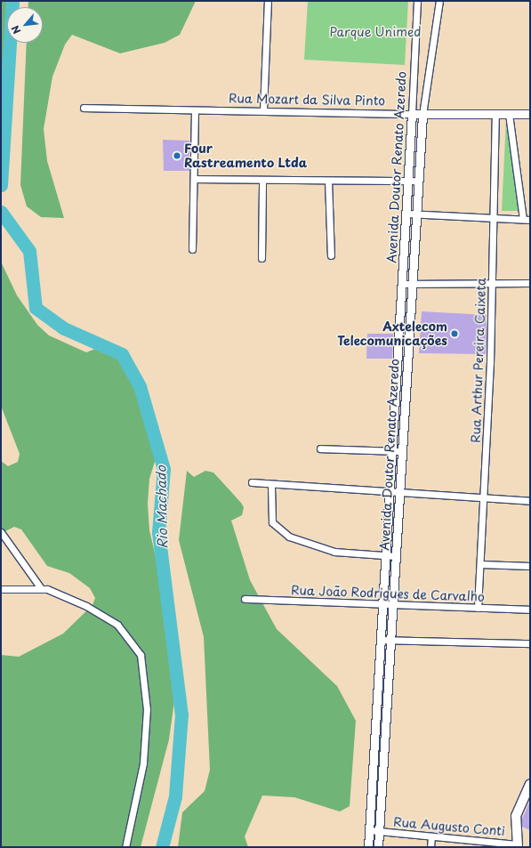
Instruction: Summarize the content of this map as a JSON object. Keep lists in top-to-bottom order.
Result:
{
  "streets": {
    "street": [
      "Rua Mozart da Silva Pinto",
      "Avenida Doutor Renato Azeredo",
      "Rua Arthur Pereira Caixeta",
      "Rua João Rodrigues de Carvalho",
      "Rua Augusto Conti"
    ]
  },
  "crossings": [
    ["Rua Mozart da Silva Pinto", "Avenida Doutor Renato Azeredo"],
    ["Rua Mozart da Silva Pinto", "Rua Arthur Pereira Caixeta"],
    ["Avenida Doutor Renato Azeredo", "Rua João Rodrigues de Carvalho"],
    ["Avenida Doutor Renato Azeredo", "Rua Augusto Conti"],
    ["Rua Arthur Pereira Caixeta", "Rua João Rodrigues de Carvalho"]
  ],
  "water": ["Rio Machado"],
  "parks": ["Parque Unimed"],
  "places": ["Four Rastreamento Ltda", "Axtelecom Telecomunicações"],
  "north": "bottom left"
}
